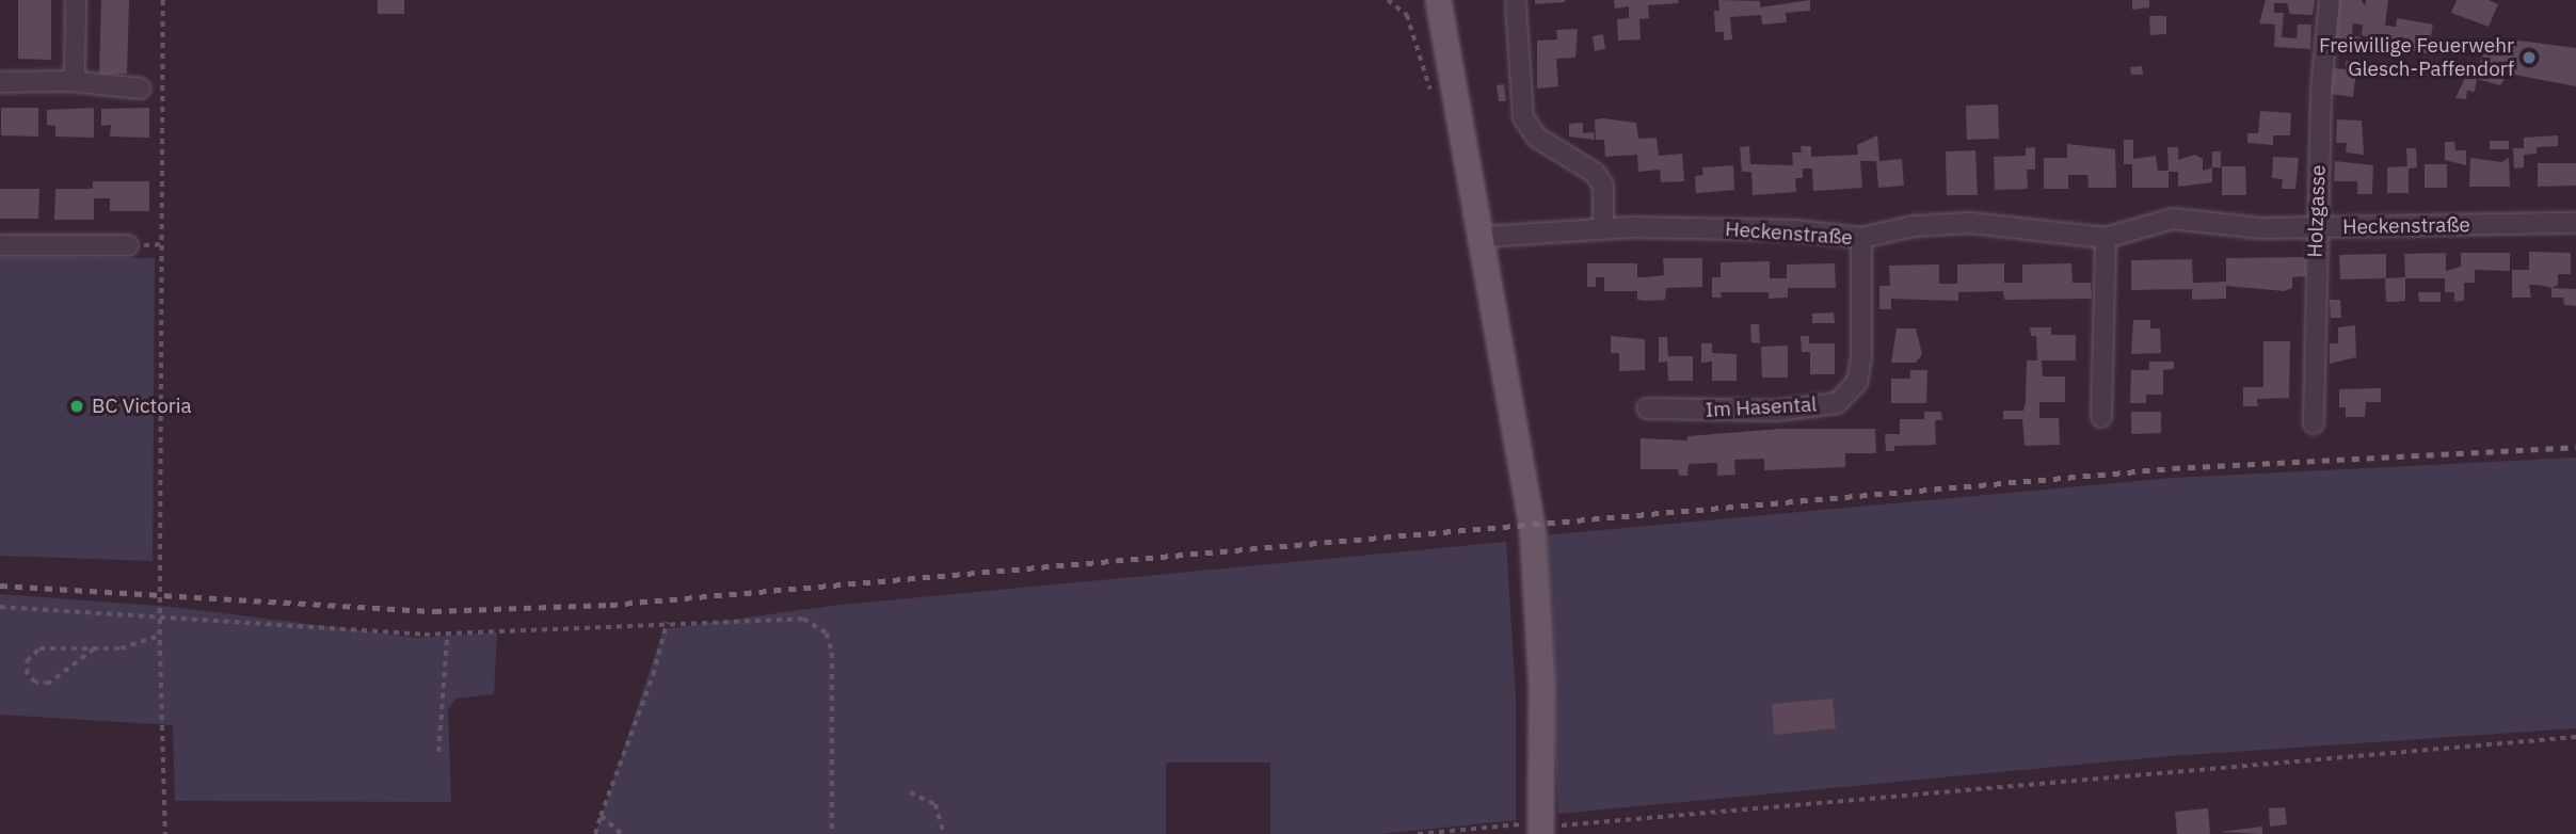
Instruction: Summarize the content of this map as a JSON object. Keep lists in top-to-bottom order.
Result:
{
  "streets": {
    "street": ["Holzgasse", "Heckenstraße", "Im Hasental"]
  },
  "crossings": [
    ["Holzgasse", "Heckenstraße"],
    ["Heckenstraße", "Im Hasental"]
  ],
  "places": ["Freiwillige Feuerwehr Glesch-Paffendorf", "BC Victoria"]
}
